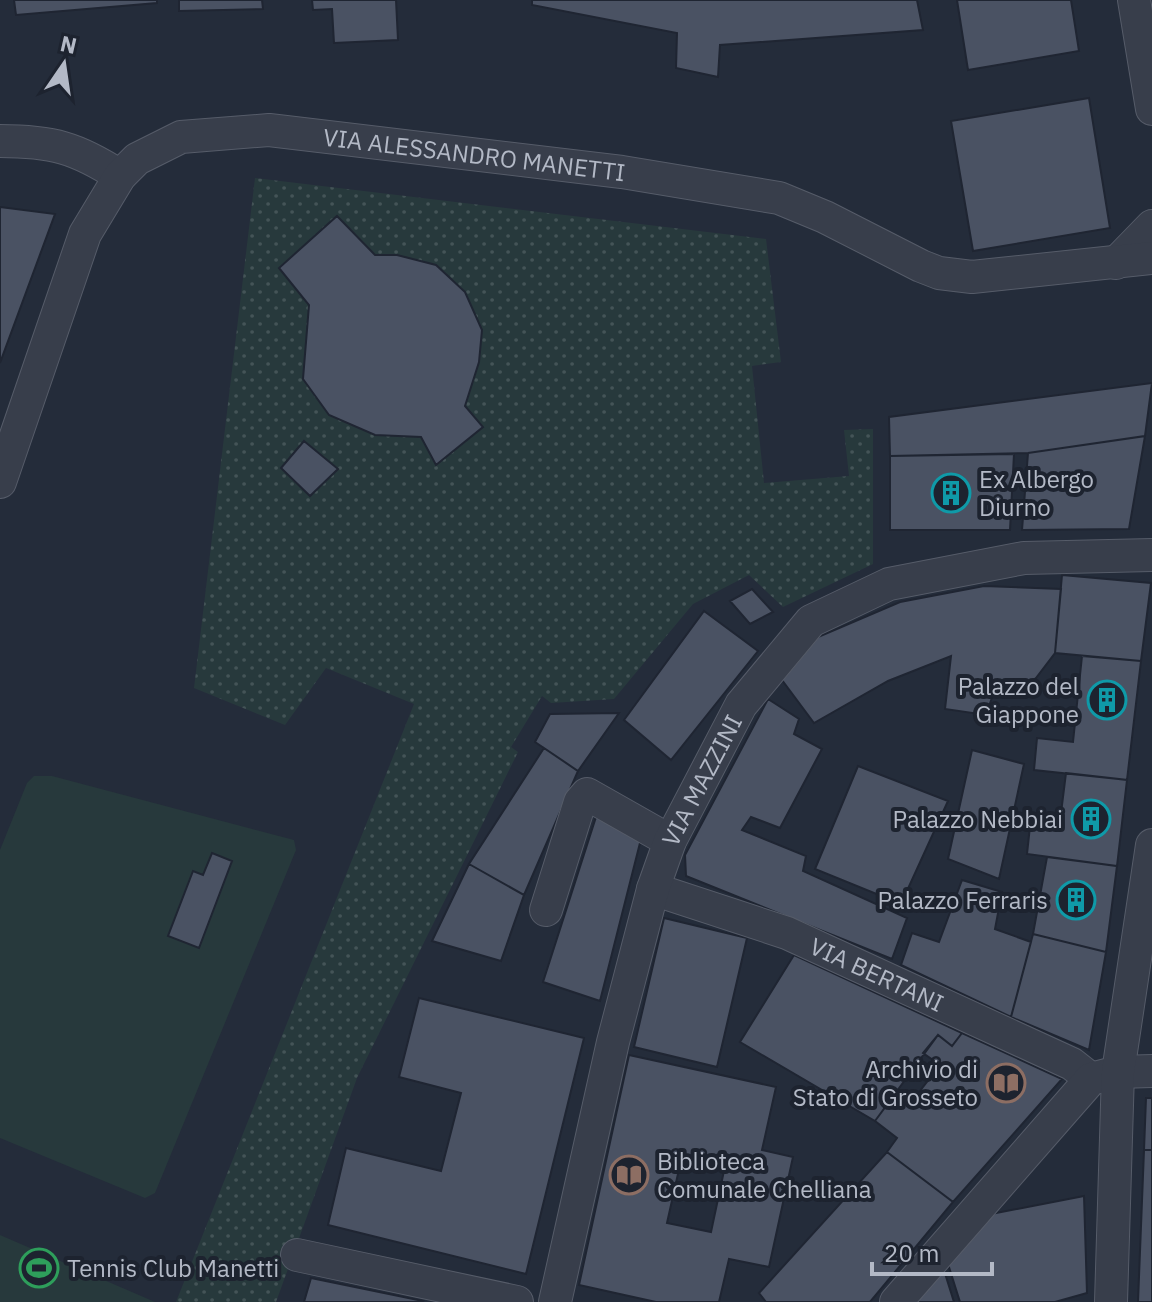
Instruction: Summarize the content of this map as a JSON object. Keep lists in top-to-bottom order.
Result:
{
  "streets": {
    "street": ["VIA ALESSANDRO MANETTI", "VIA MAZZINI", "VIA BERTANI"]
  },
  "crossings": [
    ["VIA MAZZINI", "VIA BERTANI"]
  ],
  "places": {
    "building": [
      "Ex Albergo Diurno",
      "Palazzo del Giappone",
      "Palazzo Nebbiai",
      "Palazzo Ferraris"
    ],
    "library": ["Archivio di Stato di Grosseto", "Biblioteca Comunale Chelliana"],
    "sports": ["Tennis Club Manetti"]
  },
  "scale_bar": "20 m",
  "north": "top"
}
